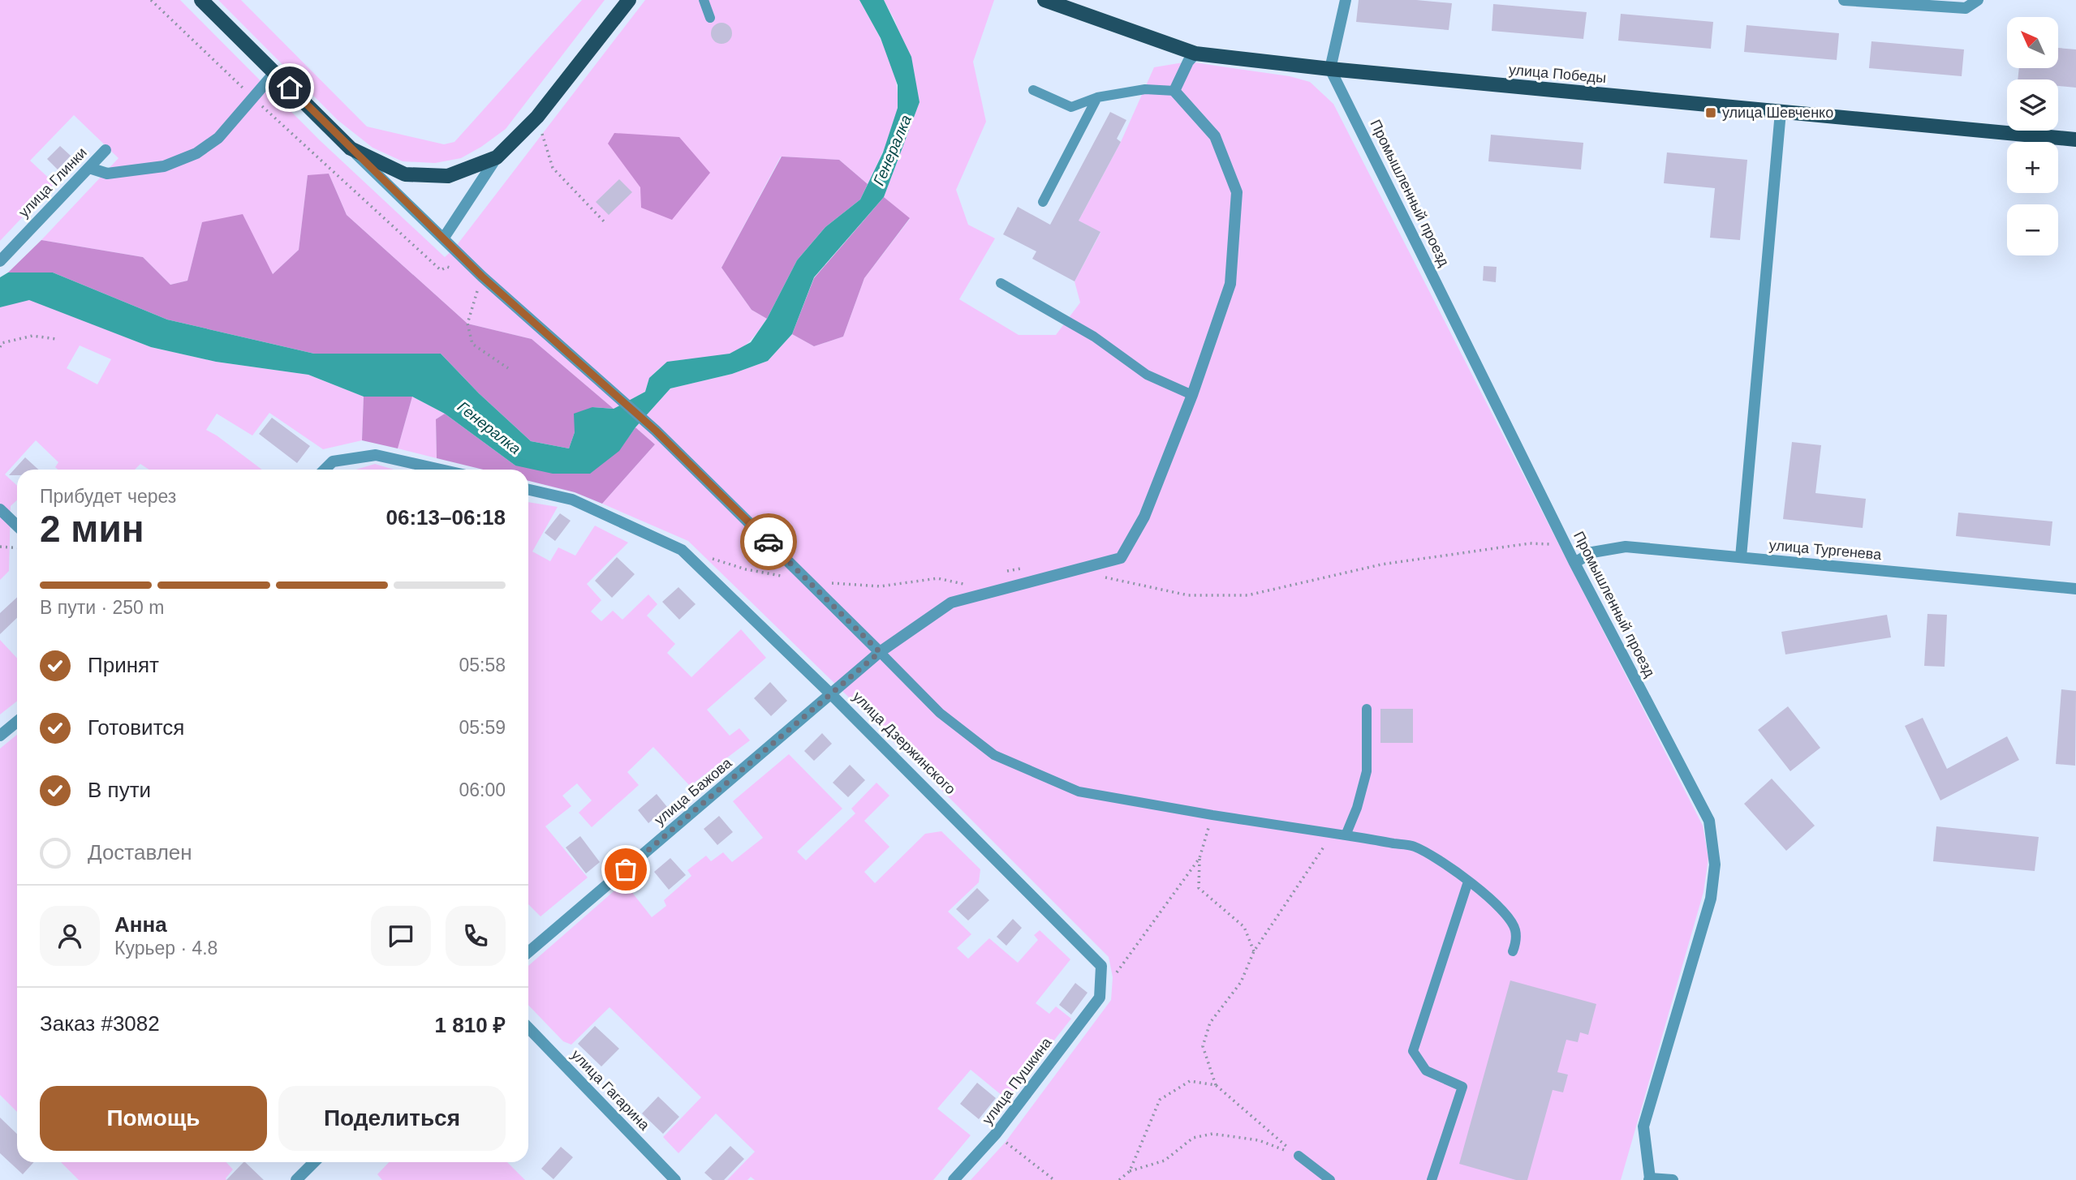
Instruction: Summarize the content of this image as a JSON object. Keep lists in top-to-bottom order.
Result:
{
  "streets": {
    "main road": ["улица Победы"],
    "street": [
      "улица Глинки",
      "Промышленный проезд",
      "улица Тургенева",
      "улица Дзержинского",
      "улица Бажова",
      "улица Пушкина",
      "улица Гагарина"
    ]
  },
  "crossings": [
    ["улица Победы", "Промышленный проезд"],
    ["Промышленный проезд", "улица Тургенева"],
    ["улица Дзержинского", "улица Бажова"],
    ["улица Дзержинского", "улица Пушкина"]
  ],
  "water": ["Генералка"],
  "places": {
    "transit": ["улица Шевченко"]
  },
  "north": "top left",
  "page": {
    "map_buttons": ["+", "−"],
    "heading": ["2 мин", "Прибудет через", "06:13–06:18"],
    "panel": [
      "Анна",
      "Курьер · 4.8",
      "Заказ #3082",
      "1 810 ₽"
    ],
    "bar": "В пути · 250 m",
    "list": [
      ["Принят", "05:58"],
      ["Готовится", "05:59"],
      ["В пути", "06:00"],
      "Доставлен"
    ],
    "buttons": ["Помощь", "Поделиться"]
  }
}
